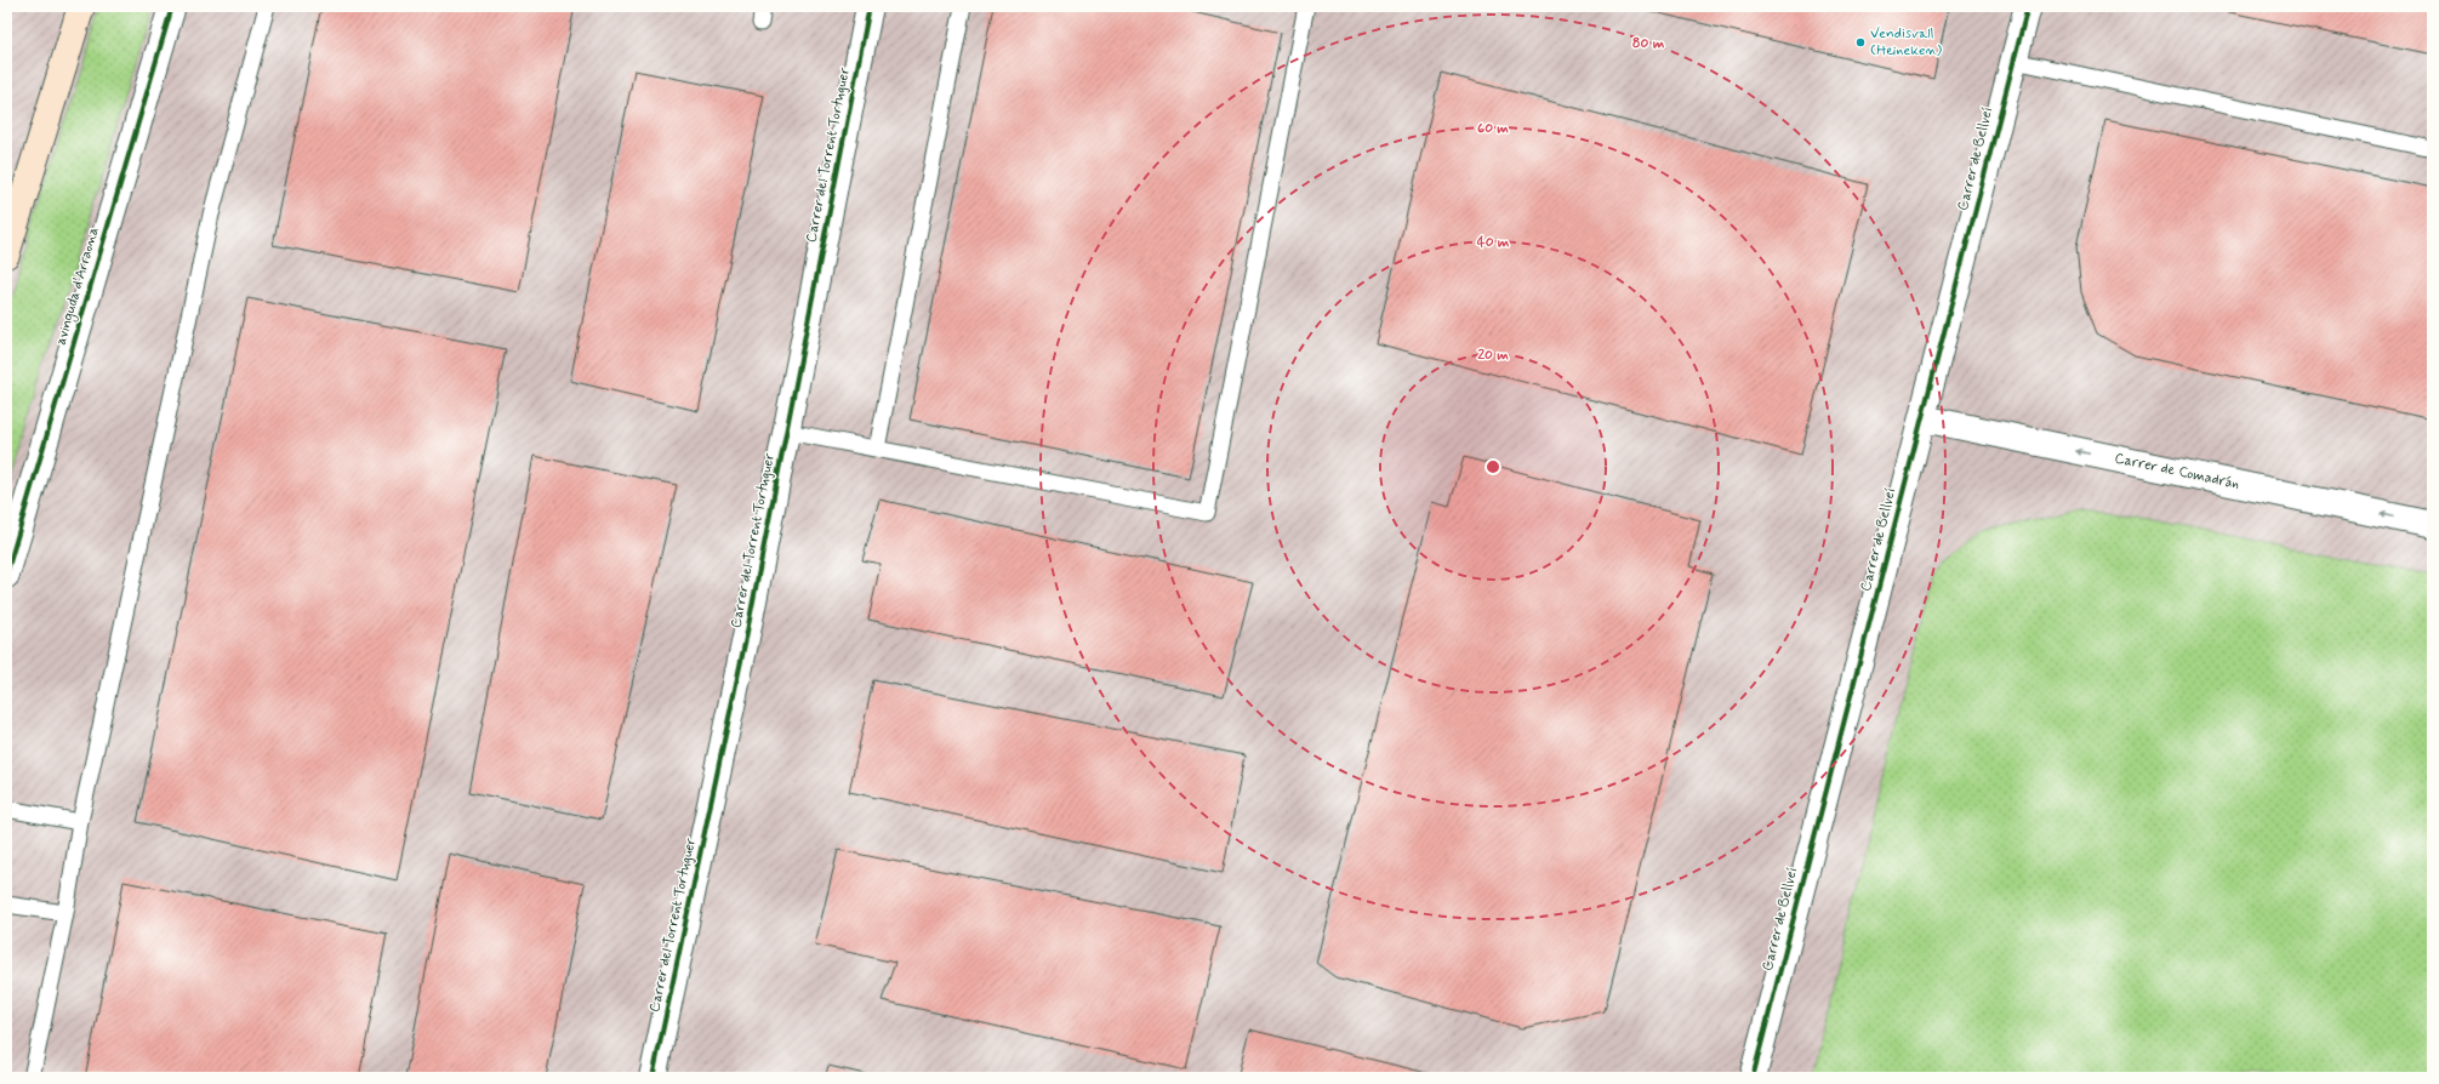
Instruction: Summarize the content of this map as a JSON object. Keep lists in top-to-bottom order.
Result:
{
  "streets": {
    "street": [
      "Carrer del Torrent Tortuguer",
      "Carrer de Bellveí",
      "avinguda d'Arraona",
      "Carrer de Comadrán"
    ]
  },
  "crossings": [
    ["Carrer de Bellveí", "Carrer de Comadrán"]
  ],
  "one_way": ["Carrer de Comadrán"],
  "places": ["Vendisvall (Heineken)"],
  "rings": [
    "80 m",
    "60 m",
    "40 m",
    "20 m"
  ]
}
